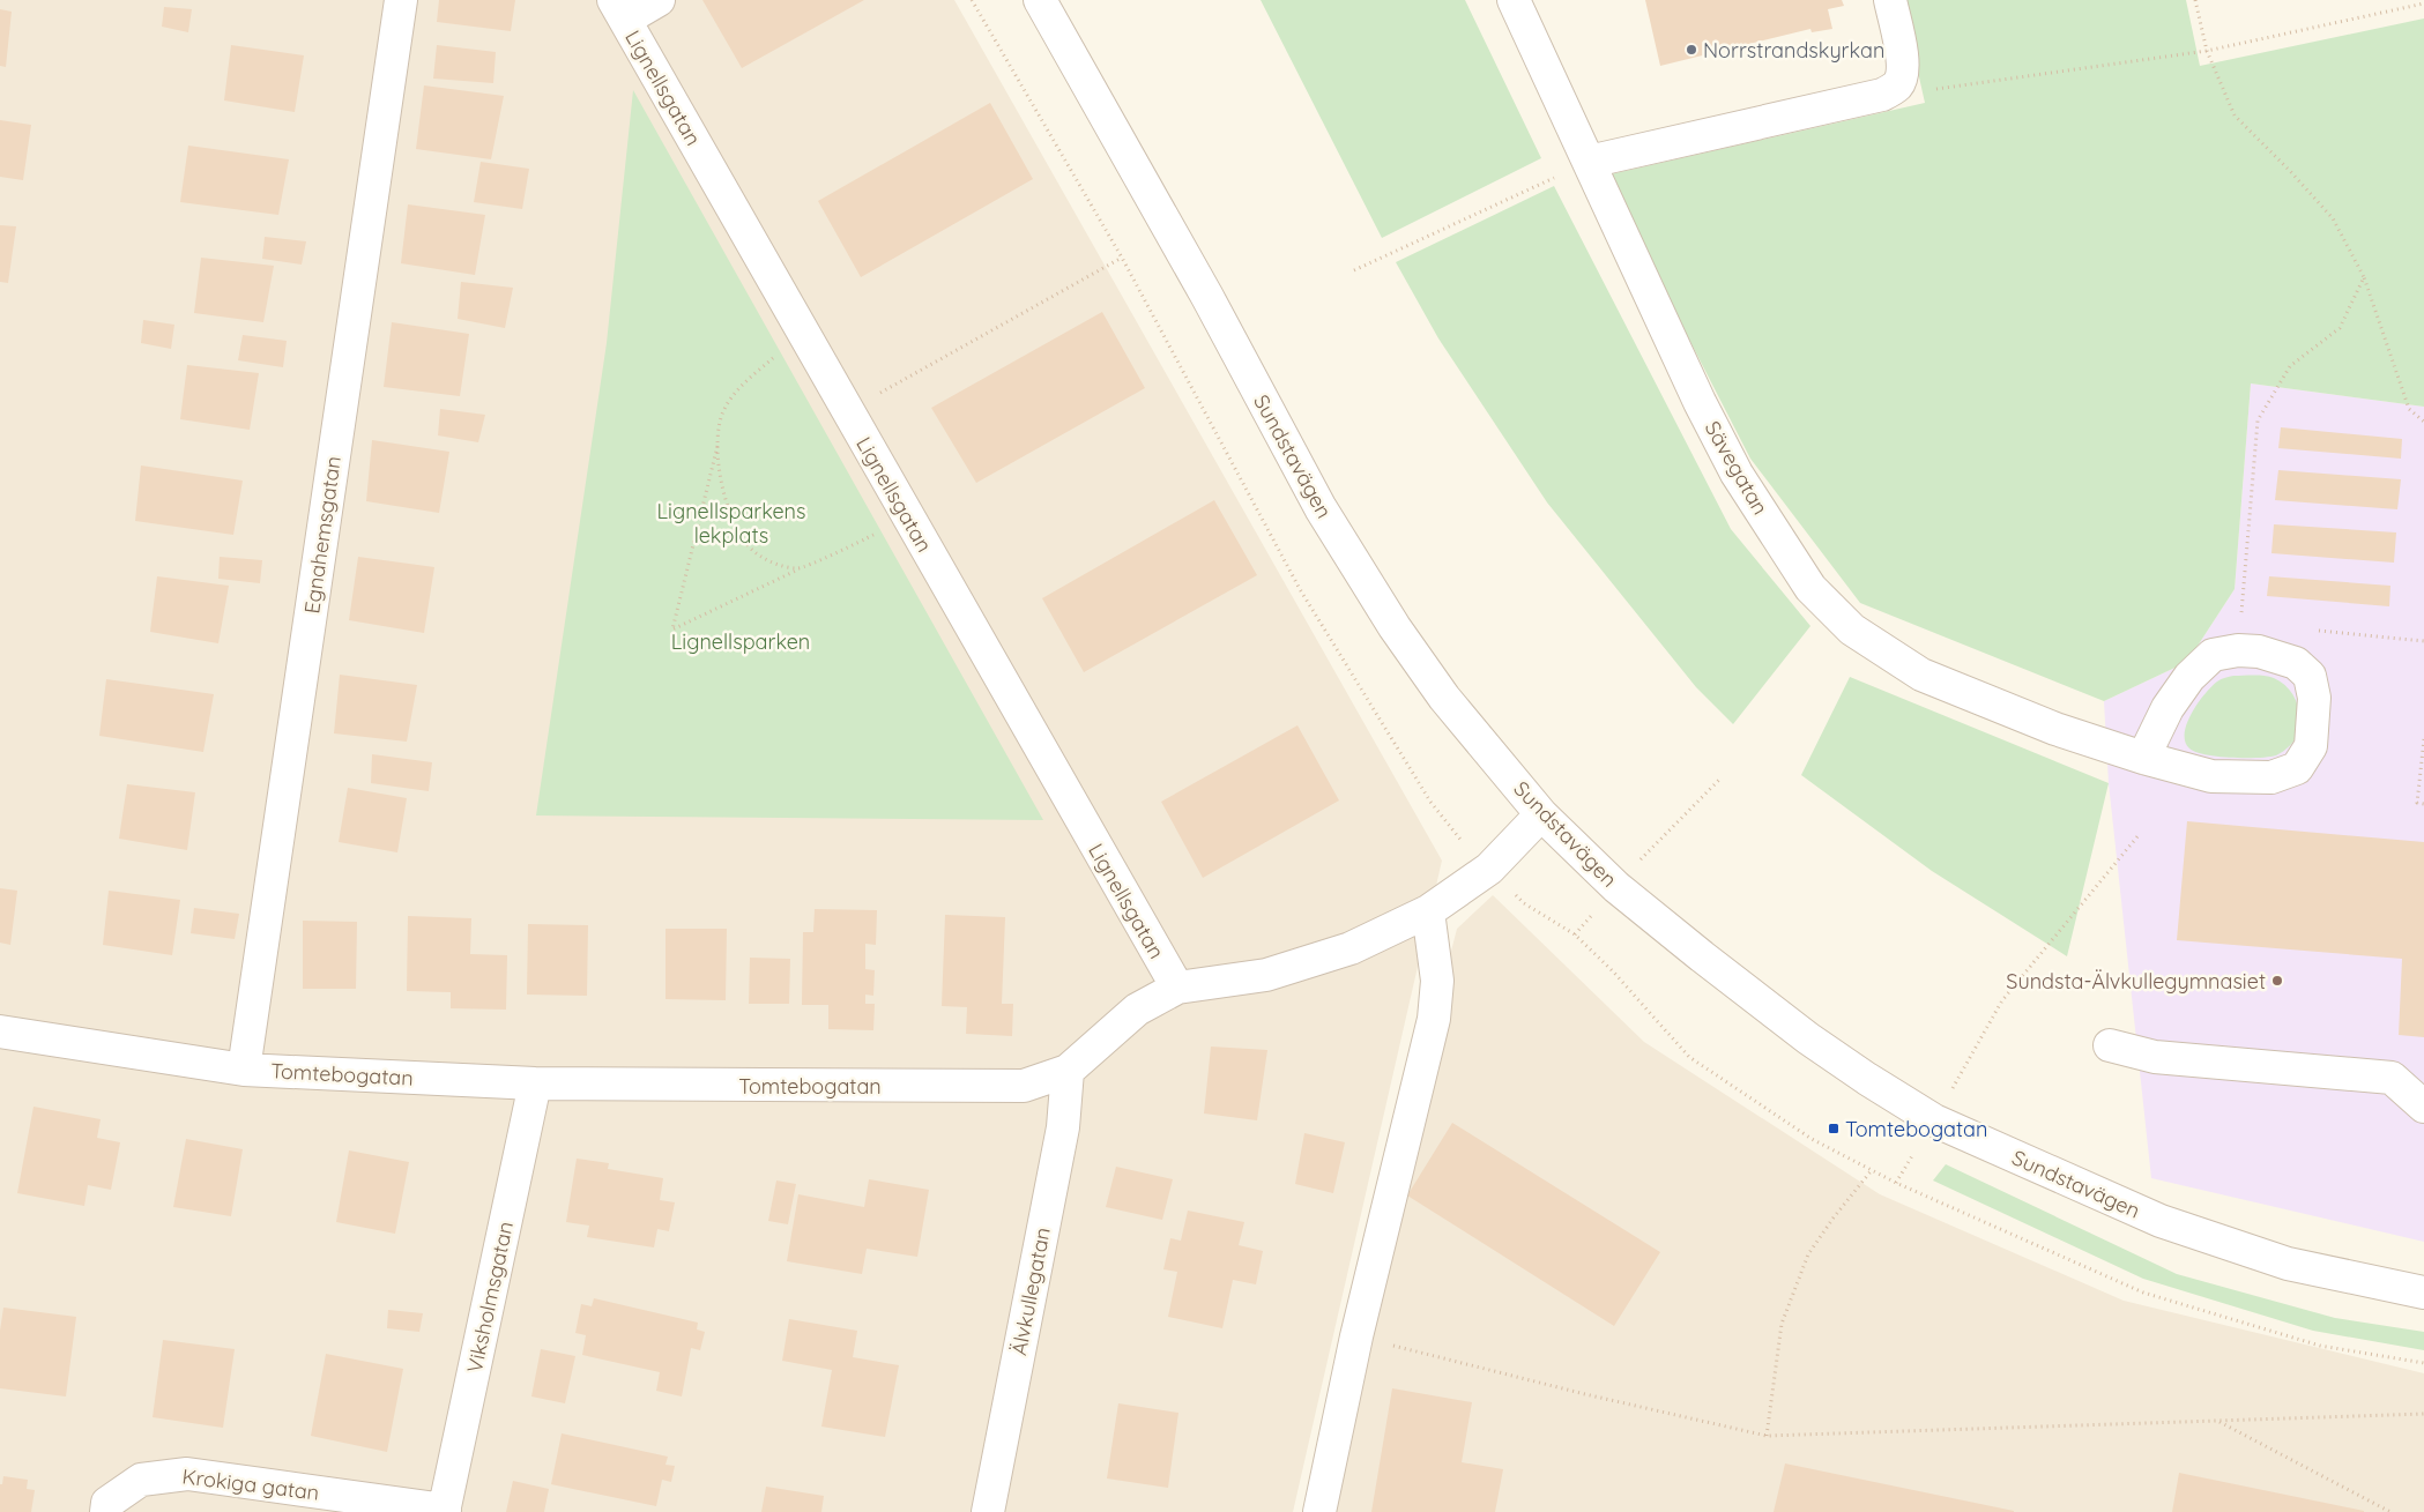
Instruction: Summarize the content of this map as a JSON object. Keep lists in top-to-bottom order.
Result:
{
  "streets": {
    "street": [
      "Lignellsgatan",
      "Sundstavägen",
      "Sävegatan",
      "Egnahemsgatan",
      "Tomtebogatan",
      "Älvkullegatan",
      "Viksholmsgatan",
      "Krokiga gatan"
    ]
  },
  "crossings": [
    ["Lignellsgatan", "Tomtebogatan"],
    ["Sundstavägen", "Tomtebogatan"],
    ["Egnahemsgatan", "Tomtebogatan"],
    ["Tomtebogatan", "Älvkullegatan"],
    ["Tomtebogatan", "Viksholmsgatan"],
    ["Viksholmsgatan", "Krokiga gatan"]
  ],
  "parks": ["Lignellsparkens lekplats", "Lignellsparken"],
  "places": {
    "other": ["Norrstrandskyrkan", "Sundsta-Älvkullegymnasiet"],
    "transit": ["Tomtebogatan"]
  }
}
